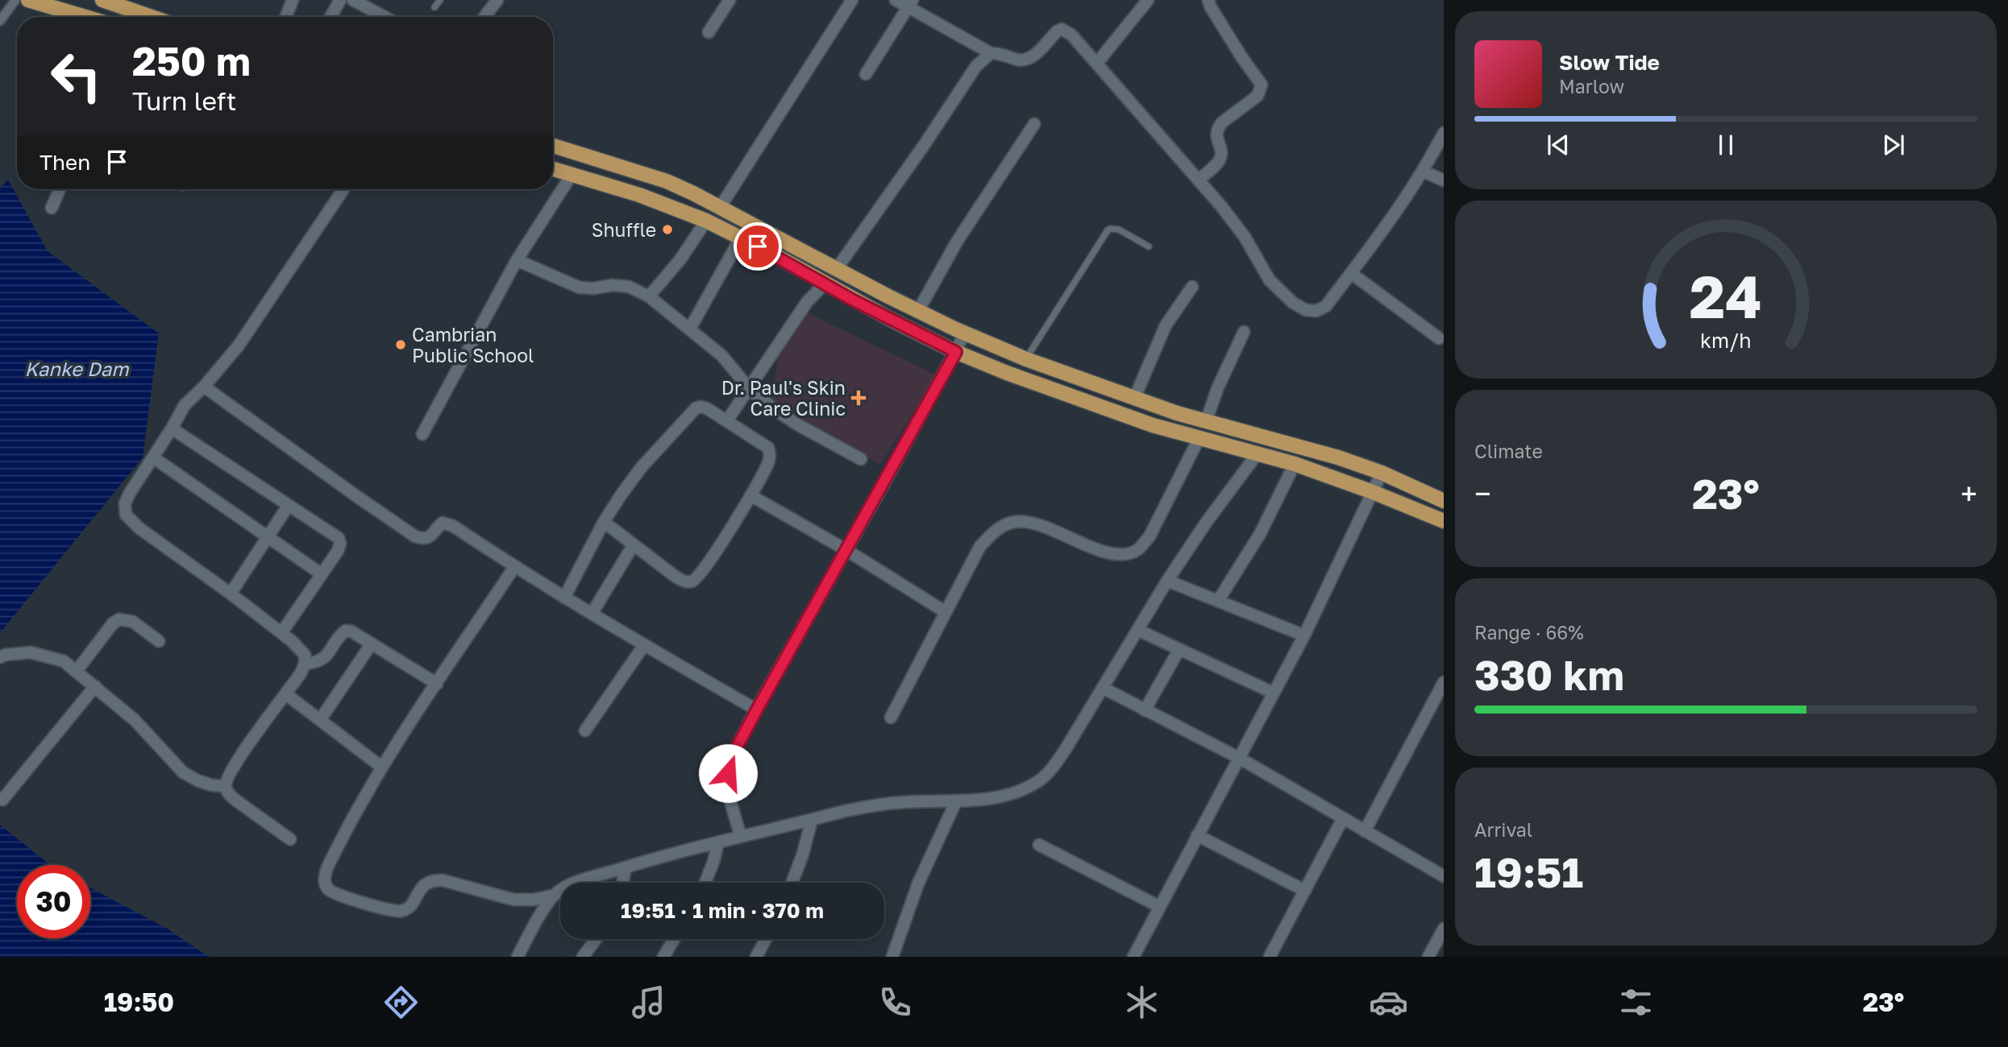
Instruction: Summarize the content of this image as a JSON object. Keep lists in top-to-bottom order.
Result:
{
  "water": ["Kanke Dam"],
  "places": {
    "other": ["Shuffle", "Cambrian Public School"],
    "health": ["Dr. Paul's Skin Care Clinic"]
  },
  "page": {
    "turn": ["250 m", "Turn left"],
    "song": ["Slow Tide", "Marlow"],
    "then": "Then",
    "tile": [
      "Climate",
      ["Range · 66%", "330 km"],
      ["Arrival", "19:51"]
    ],
    "heat": ["−", "23°", "+"],
    "limit": "30",
    "trip": "19:51 · 1 min · 370 m",
    "tabs": ["19:50", "23°"],
    "gauge": ["24", "km/h"]
  }
}
